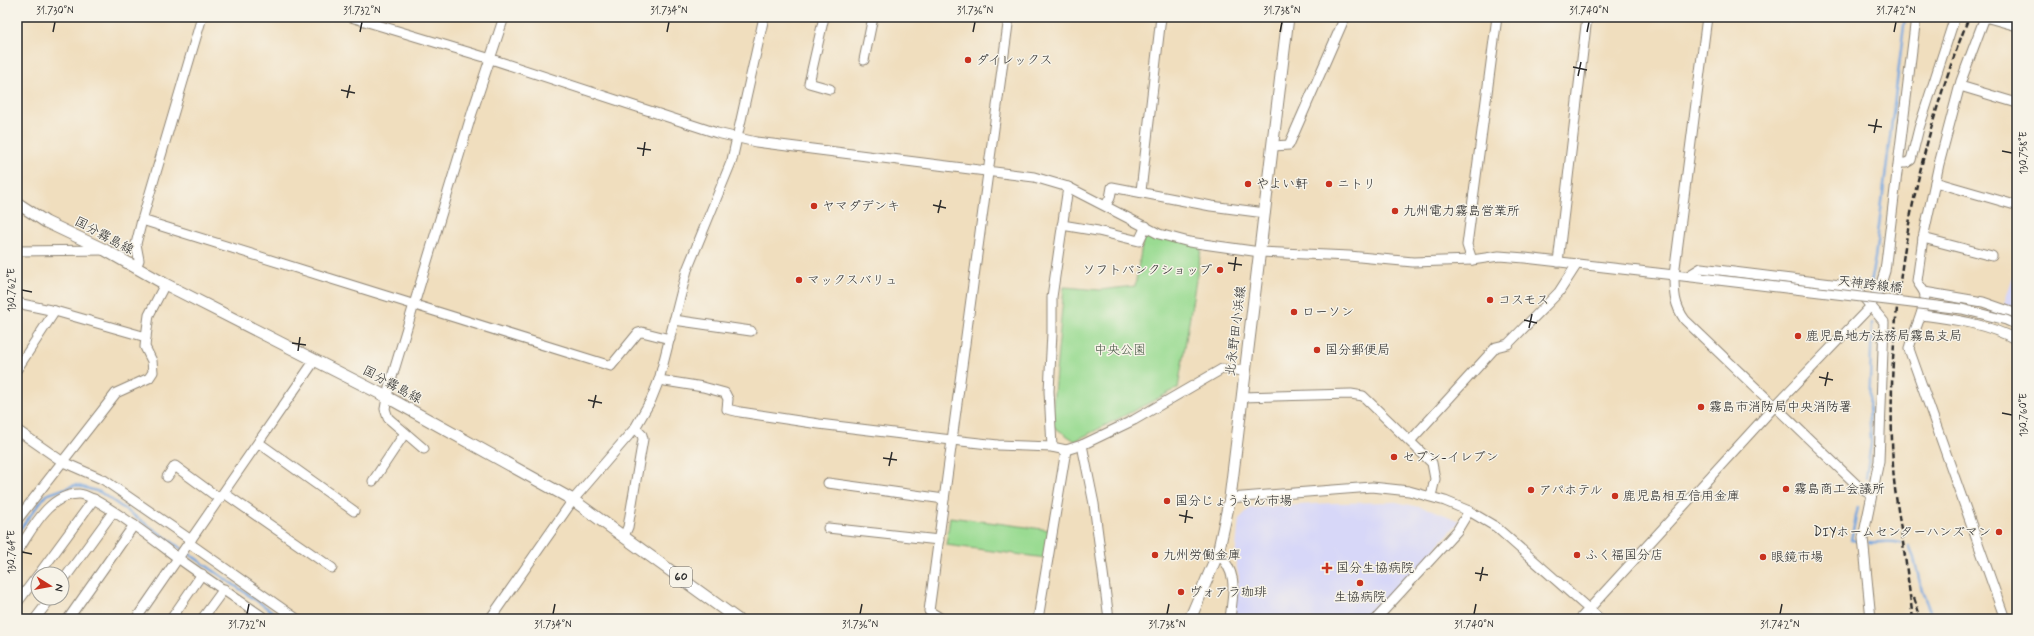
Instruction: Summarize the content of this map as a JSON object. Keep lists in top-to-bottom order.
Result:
{
  "streets": {
    "main road": ["国分霧島線", "北永野田小浜線", "60"],
    "street": ["天神跨線橋"]
  },
  "crossings": [
    ["天神跨線橋", "北永野田小浜線"]
  ],
  "parks": ["中央公園"],
  "places": {
    "other": [
      "ダイレックス",
      "やよい軒",
      "ニトリ",
      "ヤマダデンキ",
      "九州電力霧島営業所",
      "ソフトバンクショップ",
      "マックスバリュ",
      "コスモス",
      "ローソン",
      "鹿児島地方法務局霧島支局",
      "国分郵便局",
      "霧島市消防局中央消防署",
      "セブン-イレブン",
      "霧島商工会議所",
      "アパホテル",
      "鹿児島相互信用金庫",
      "国分じょうもん市場",
      "DIYホームセンターハンズマン",
      "九州労働金庫",
      "ふく福国分店",
      "眼鏡市場",
      "生協病院",
      "ヴォアラ珈琲"
    ],
    "health": ["国分生協病院"]
  },
  "north": "right",
  "coordinates": [
    "31.730°N",
    "31.732°N",
    "31.734°N",
    "31.736°N",
    "31.738°N",
    "31.740°N",
    "31.742°N",
    "130.758°E",
    "130.762°E",
    "130.760°E",
    "130.764°E"
  ]
}
